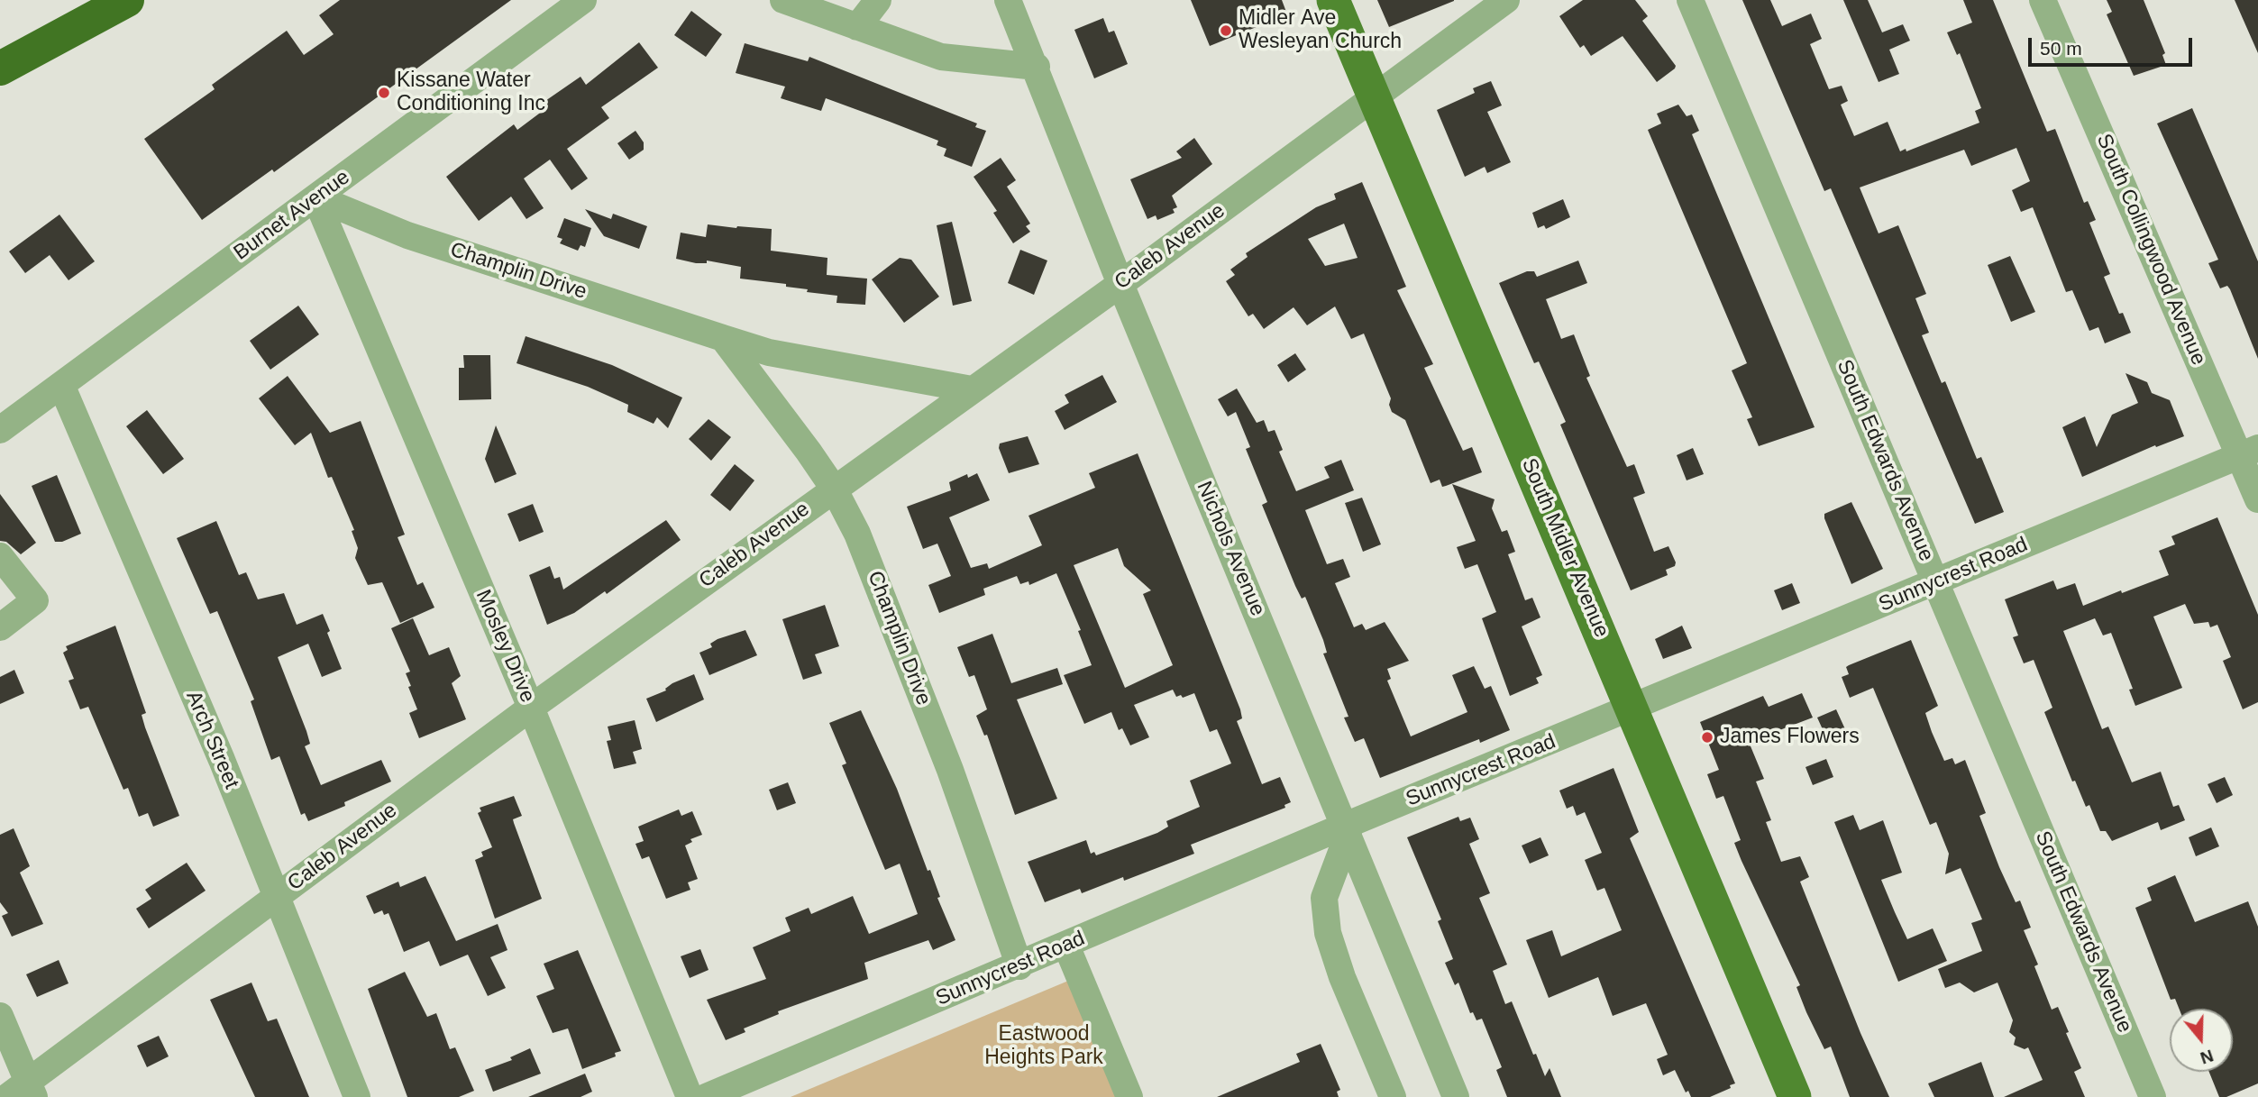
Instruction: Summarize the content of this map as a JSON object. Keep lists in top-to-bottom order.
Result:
{
  "streets": {
    "main road": ["South Midler Avenue"],
    "street": [
      "Burnet Avenue",
      "Caleb Avenue",
      "South Collingwood Avenue",
      "Champlin Drive",
      "South Edwards Avenue",
      "Nichols Avenue",
      "Sunnycrest Road",
      "Mosley Drive",
      "Arch Street"
    ]
  },
  "crossings": [
    ["Burnet Avenue", "Champlin Drive"],
    ["Burnet Avenue", "Mosley Drive"],
    ["Burnet Avenue", "Arch Street"],
    ["Caleb Avenue", "Champlin Drive"],
    ["Caleb Avenue", "South Midler Avenue"],
    ["Caleb Avenue", "Nichols Avenue"],
    ["Caleb Avenue", "Mosley Drive"],
    ["Caleb Avenue", "Arch Street"],
    ["South Collingwood Avenue", "Sunnycrest Road"],
    ["Champlin Drive", "Sunnycrest Road"],
    ["Champlin Drive", "Mosley Drive"],
    ["South Edwards Avenue", "Sunnycrest Road"],
    ["South Midler Avenue", "Sunnycrest Road"],
    ["Nichols Avenue", "Sunnycrest Road"]
  ],
  "parks": ["Eastwood Heights Park"],
  "places": ["Midler Ave Wesleyan Church", "Kissane Water Conditioning Inc", "James Flowers"],
  "scale_bar": "50 m",
  "north": "bottom"
}
